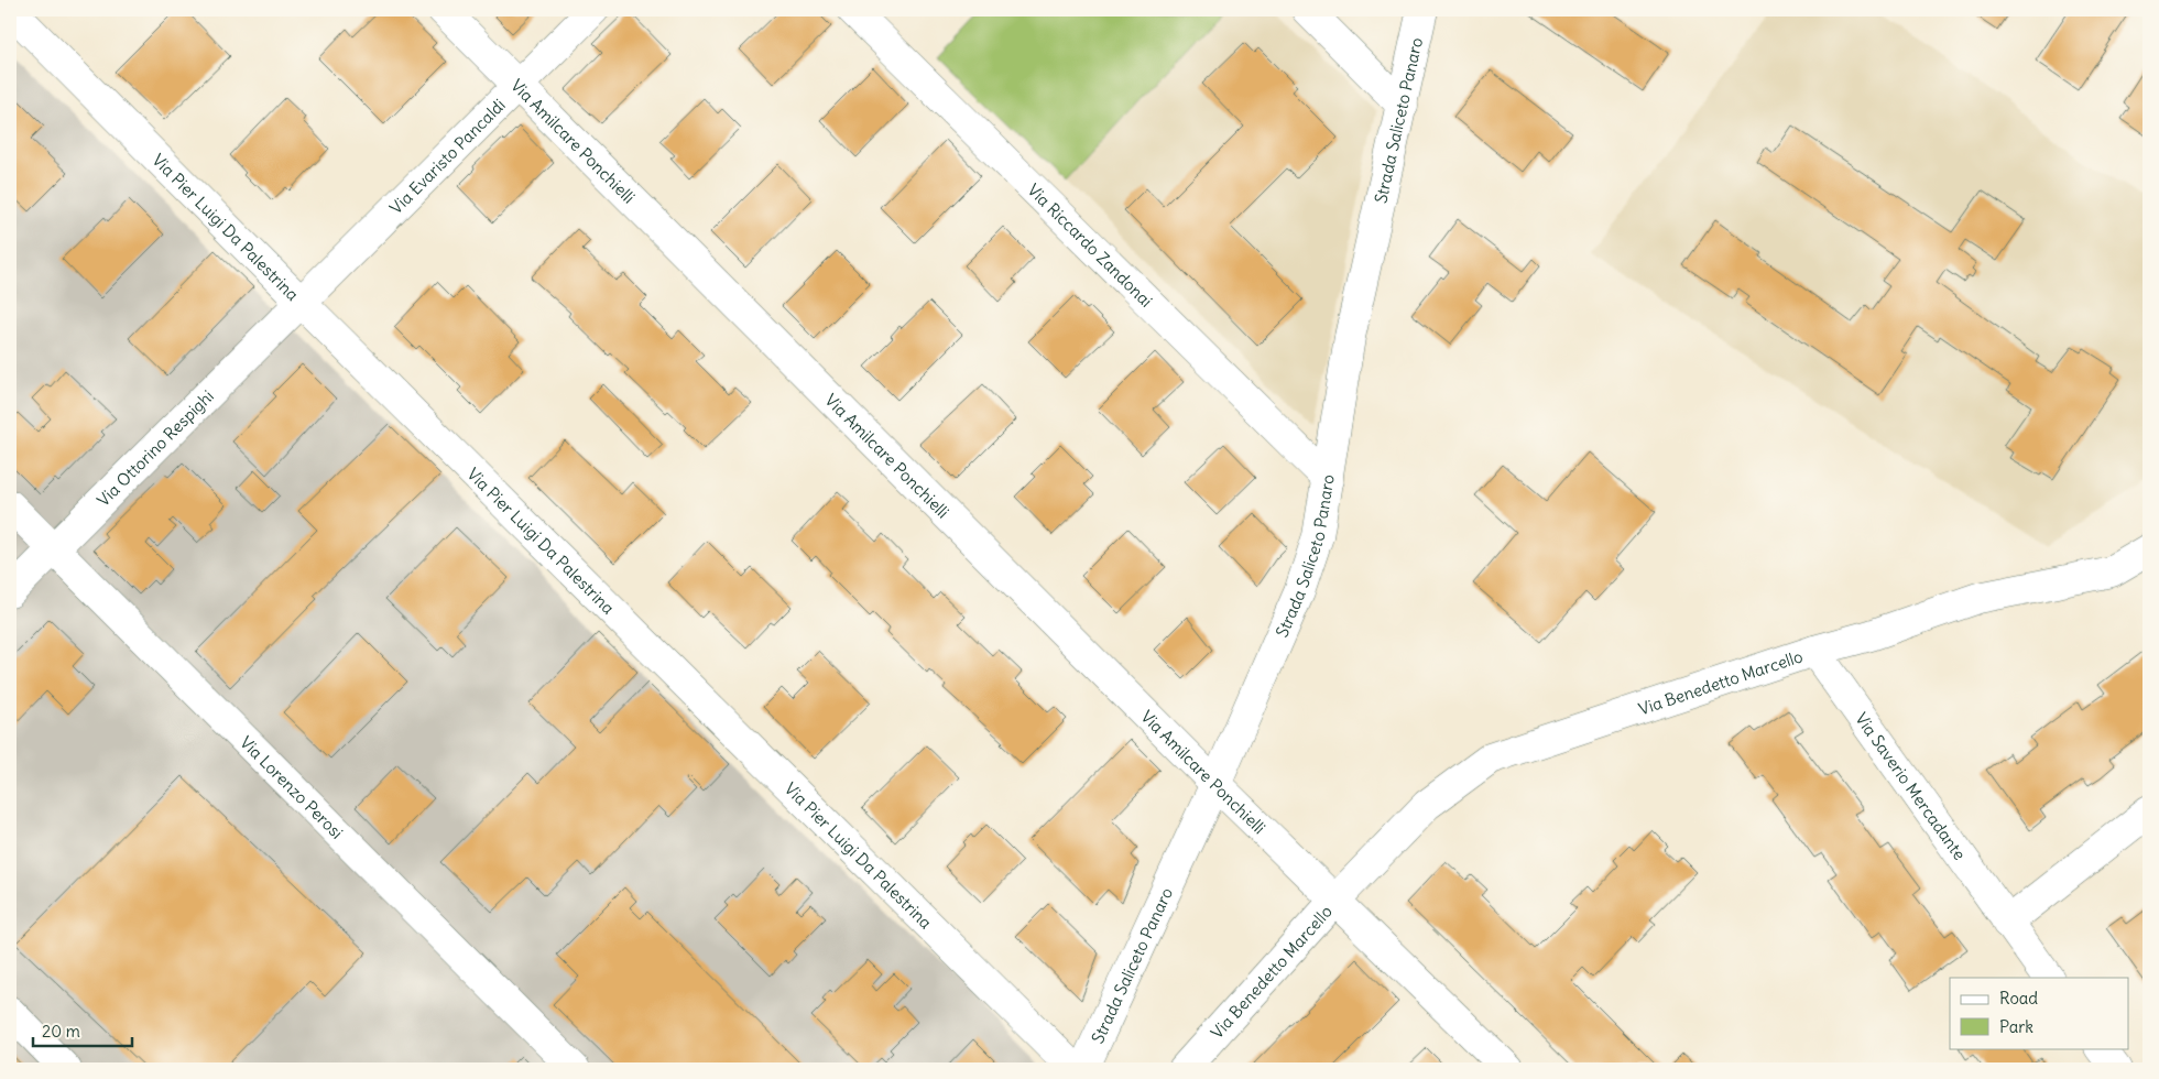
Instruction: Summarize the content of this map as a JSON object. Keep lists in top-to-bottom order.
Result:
{
  "streets": {
    "street": [
      "Strada Saliceto Panaro",
      "Via Amilcare Ponchielli",
      "Via Evaristo Pancaldi",
      "Via Pier Luigi Da Palestrina",
      "Via Riccardo Zandonai",
      "Via Ottorino Respighi",
      "Via Benedetto Marcello",
      "Via Lorenzo Perosi",
      "Via Saverio Mercadante"
    ]
  },
  "crossings": [
    ["Strada Saliceto Panaro", "Via Amilcare Ponchielli"],
    ["Strada Saliceto Panaro", "Via Riccardo Zandonai"],
    ["Via Amilcare Ponchielli", "Via Evaristo Pancaldi"],
    ["Via Amilcare Ponchielli", "Via Benedetto Marcello"],
    ["Via Evaristo Pancaldi", "Via Pier Luigi Da Palestrina"],
    ["Via Evaristo Pancaldi", "Via Ottorino Respighi"],
    ["Via Pier Luigi Da Palestrina", "Via Ottorino Respighi"],
    ["Via Ottorino Respighi", "Via Lorenzo Perosi"],
    ["Via Benedetto Marcello", "Via Saverio Mercadante"]
  ],
  "legend": ["Road", "Park"],
  "scale_bar": "20 m"
}
